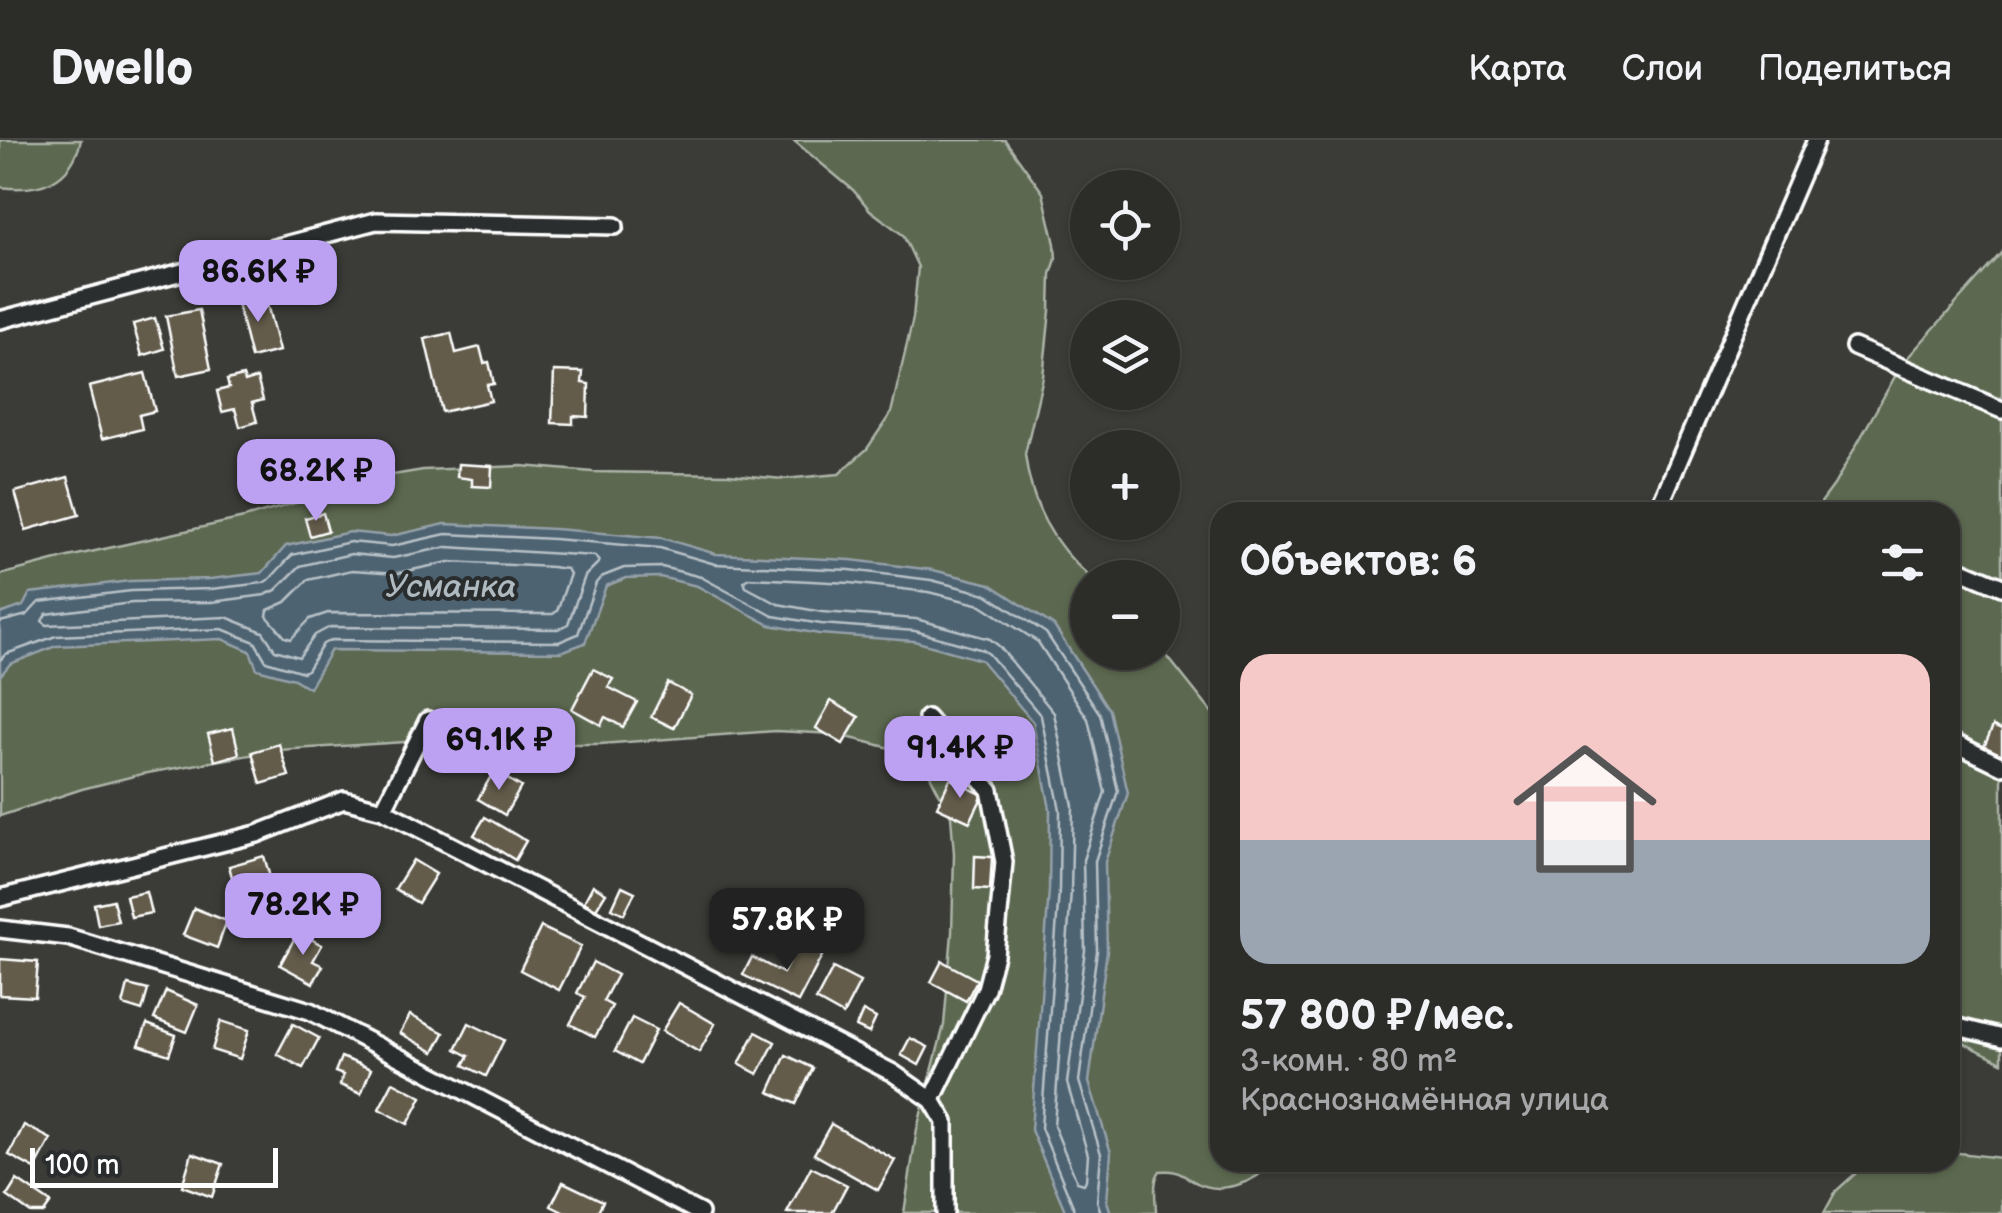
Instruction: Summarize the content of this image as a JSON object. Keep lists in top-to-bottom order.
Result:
{
  "water": ["Усманка"],
  "scale_bar": "100 m",
  "page": {
    "header": "Dwello",
    "nav": ["Карта", "Слои", "Поделиться"],
    "map_buttons": ["+", "−"],
    "price": [
      "86.6K ₽",
      "68.2K ₽",
      "69.1K ₽",
      "91.4K ₽",
      "78.2K ₽",
      "57.8K ₽"
    ],
    "heading": "Объектов: 6",
    "list": [
      {
        "name": "57 800 ₽/мес.",
        "note": "3-комн. · 80 m² · Краснознамённая улица"
      }
    ],
    "scale": "100 m"
  }
}
